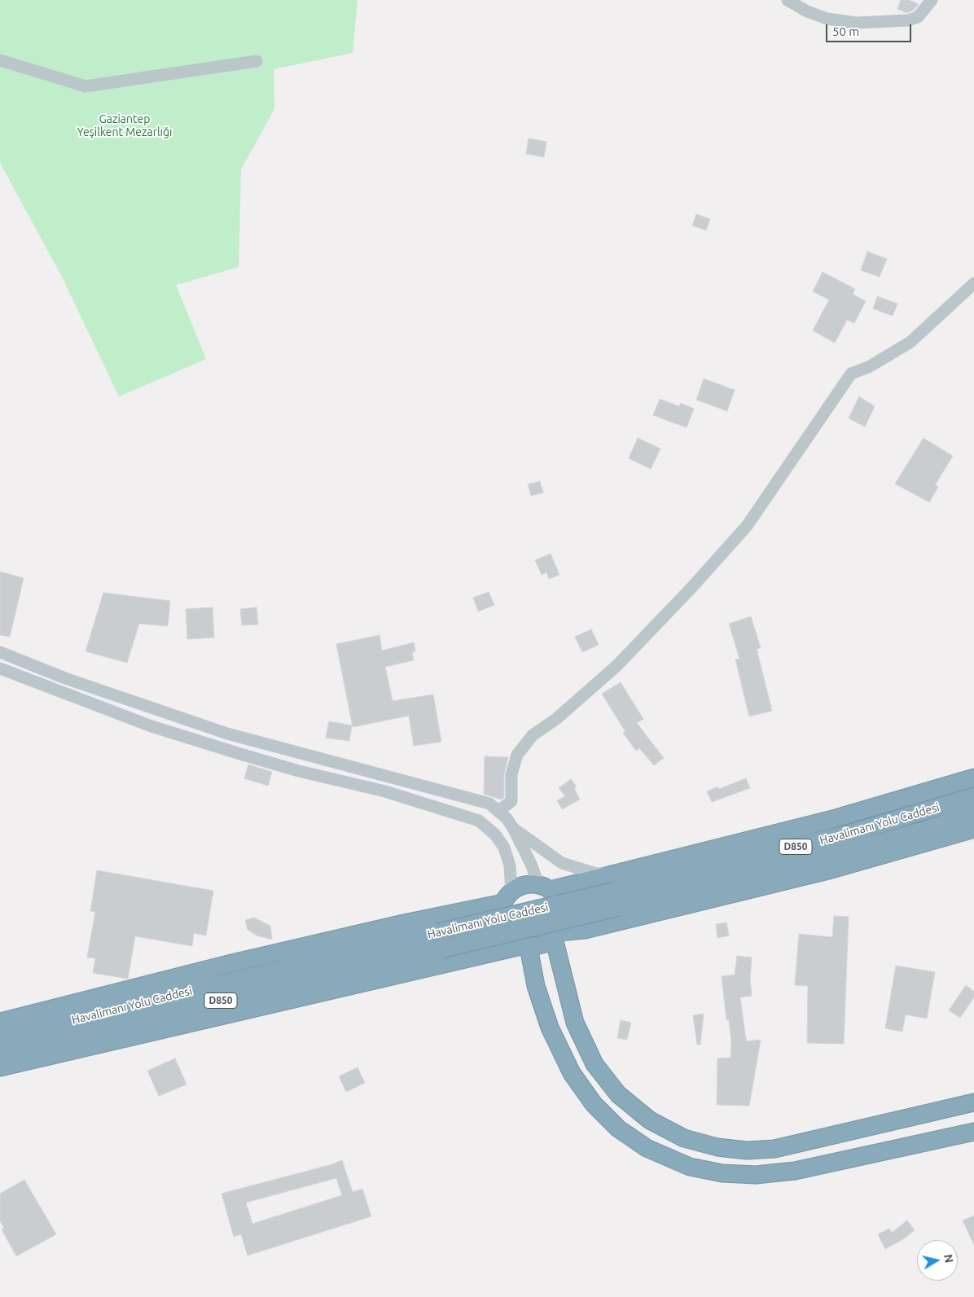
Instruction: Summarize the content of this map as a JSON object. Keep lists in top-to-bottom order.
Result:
{
  "streets": {
    "highway": ["Havalimanı Yolu Caddesi", "D850"]
  },
  "parks": ["Gaziantep Yeşilkent Mezarlığı"],
  "scale_bar": "50 m",
  "north": "right"
}
